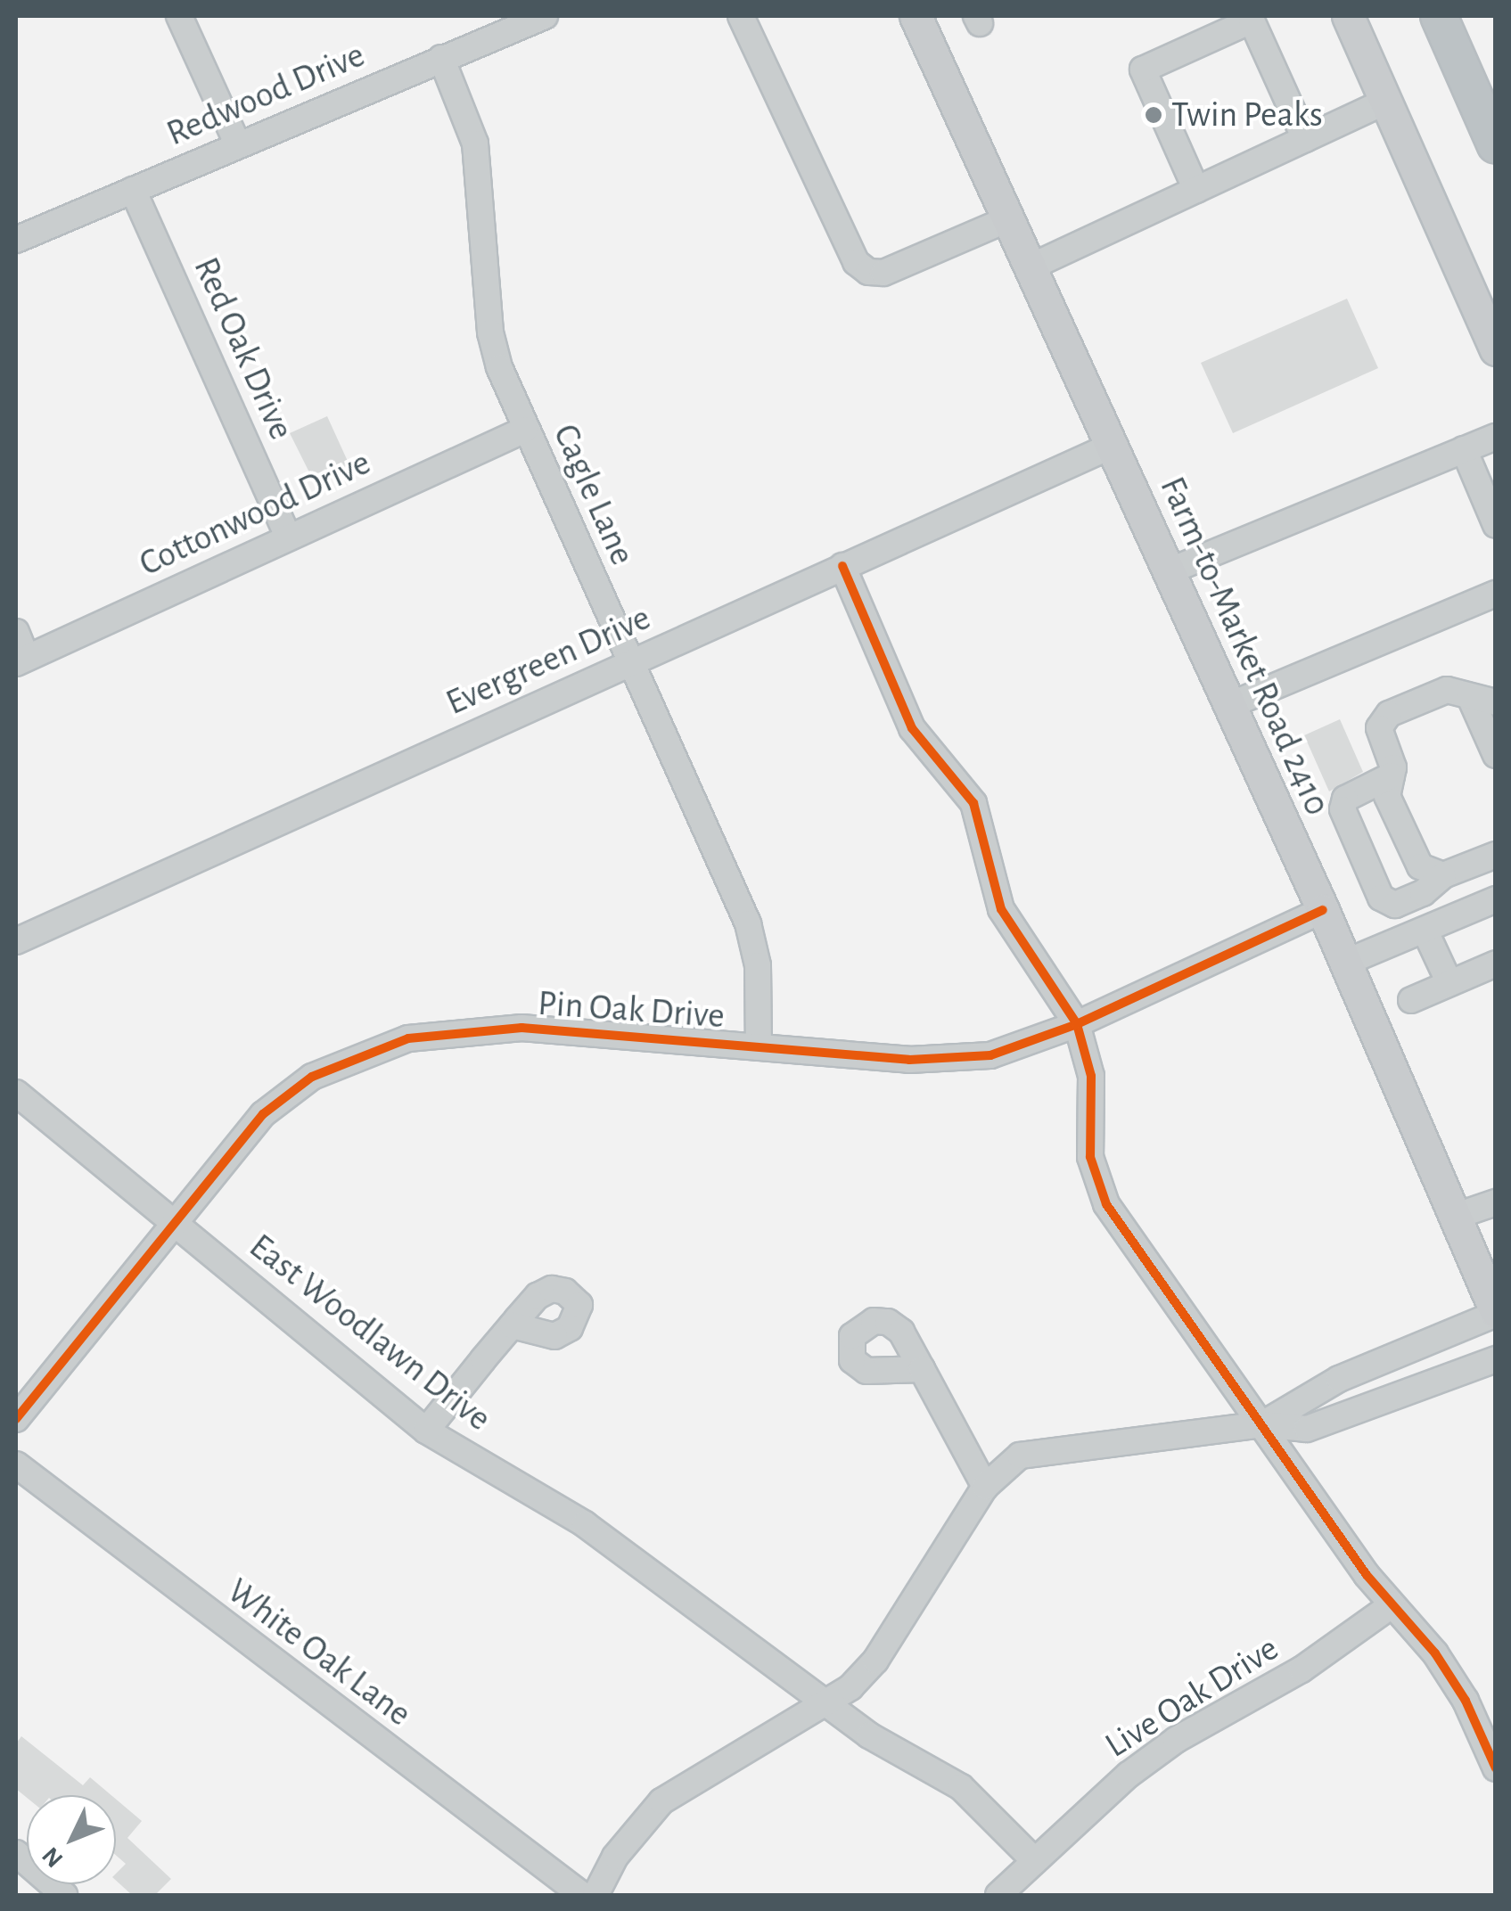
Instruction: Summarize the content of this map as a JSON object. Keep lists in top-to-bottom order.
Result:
{
  "streets": {
    "main road": ["Farm-to-Market Road 2410"],
    "street": [
      "Redwood Drive",
      "Red Oak Drive",
      "Cagle Lane",
      "Cottonwood Drive",
      "Evergreen Drive",
      "Pin Oak Drive",
      "East Woodlawn Drive",
      "White Oak Lane",
      "Live Oak Drive"
    ]
  },
  "crossings": [
    ["Redwood Drive", "Red Oak Drive"],
    ["Redwood Drive", "Cagle Lane"],
    ["Red Oak Drive", "Cottonwood Drive"],
    ["Cagle Lane", "Cottonwood Drive"],
    ["Cagle Lane", "Evergreen Drive"],
    ["Cagle Lane", "Pin Oak Drive"],
    ["Farm-to-Market Road 2410", "Evergreen Drive"],
    ["Farm-to-Market Road 2410", "Pin Oak Drive"],
    ["Pin Oak Drive", "East Woodlawn Drive"],
    ["East Woodlawn Drive", "Live Oak Drive"]
  ],
  "places": ["Twin Peaks"],
  "north": "bottom left"
}
